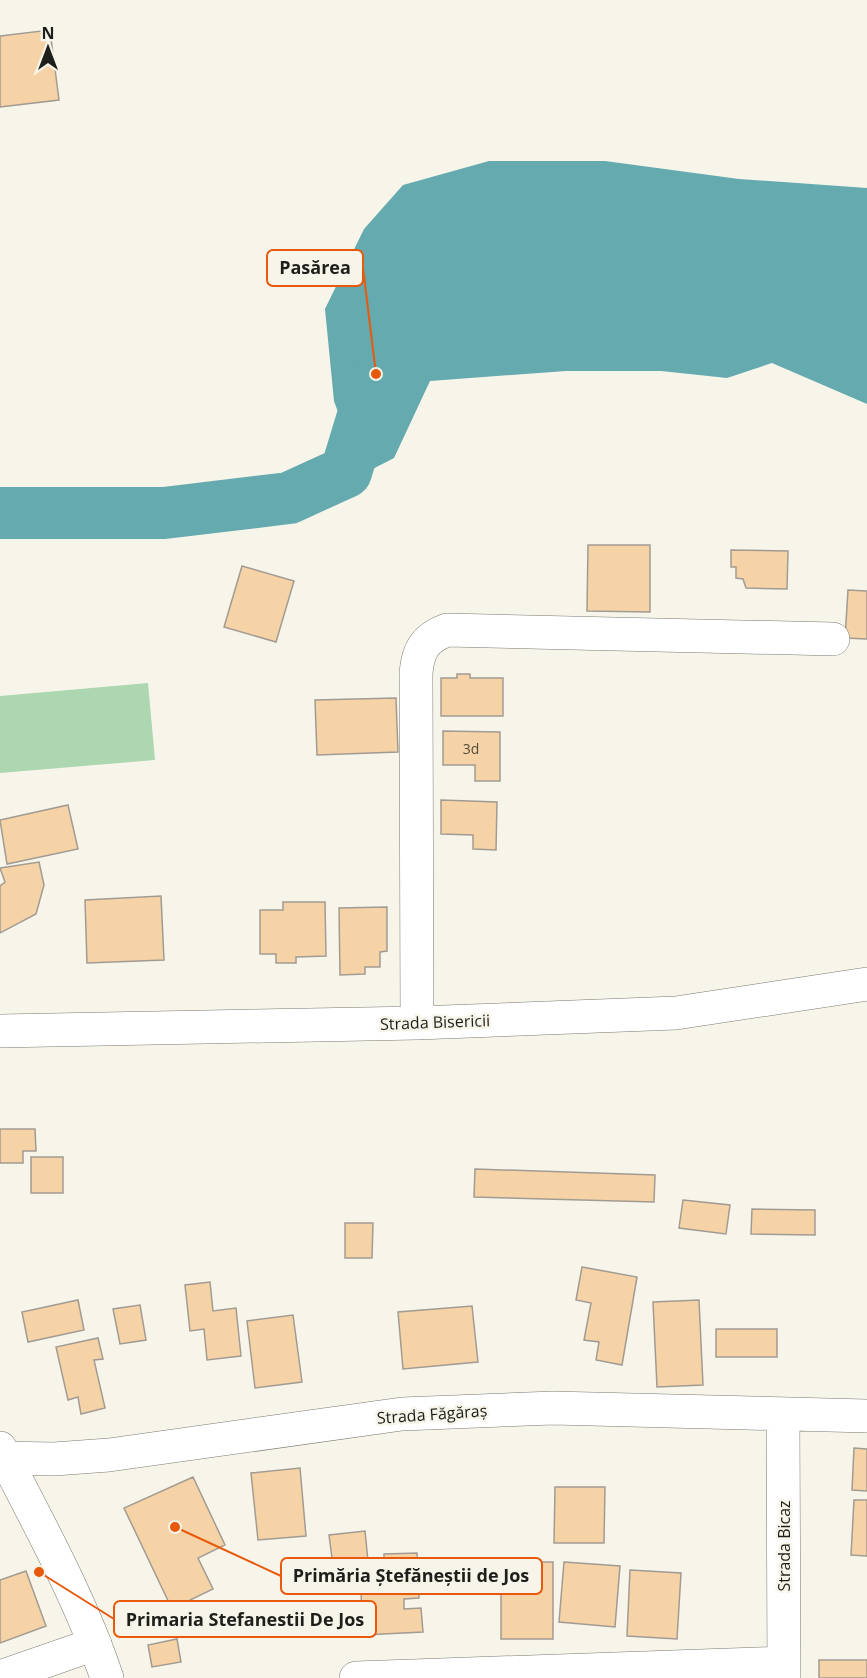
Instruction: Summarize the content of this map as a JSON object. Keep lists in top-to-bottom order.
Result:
{
  "streets": {
    "street": ["Strada Bisericii", "Strada Făgăraș", "Strada Bicaz"]
  },
  "crossings": [
    ["Strada Făgăraș", "Strada Bicaz"]
  ],
  "places": ["Pasărea", "Primăria Ștefăneștii de Jos", "Primaria Stefanestii De Jos"],
  "house_numbers": ["3d"],
  "north": "top"
}
